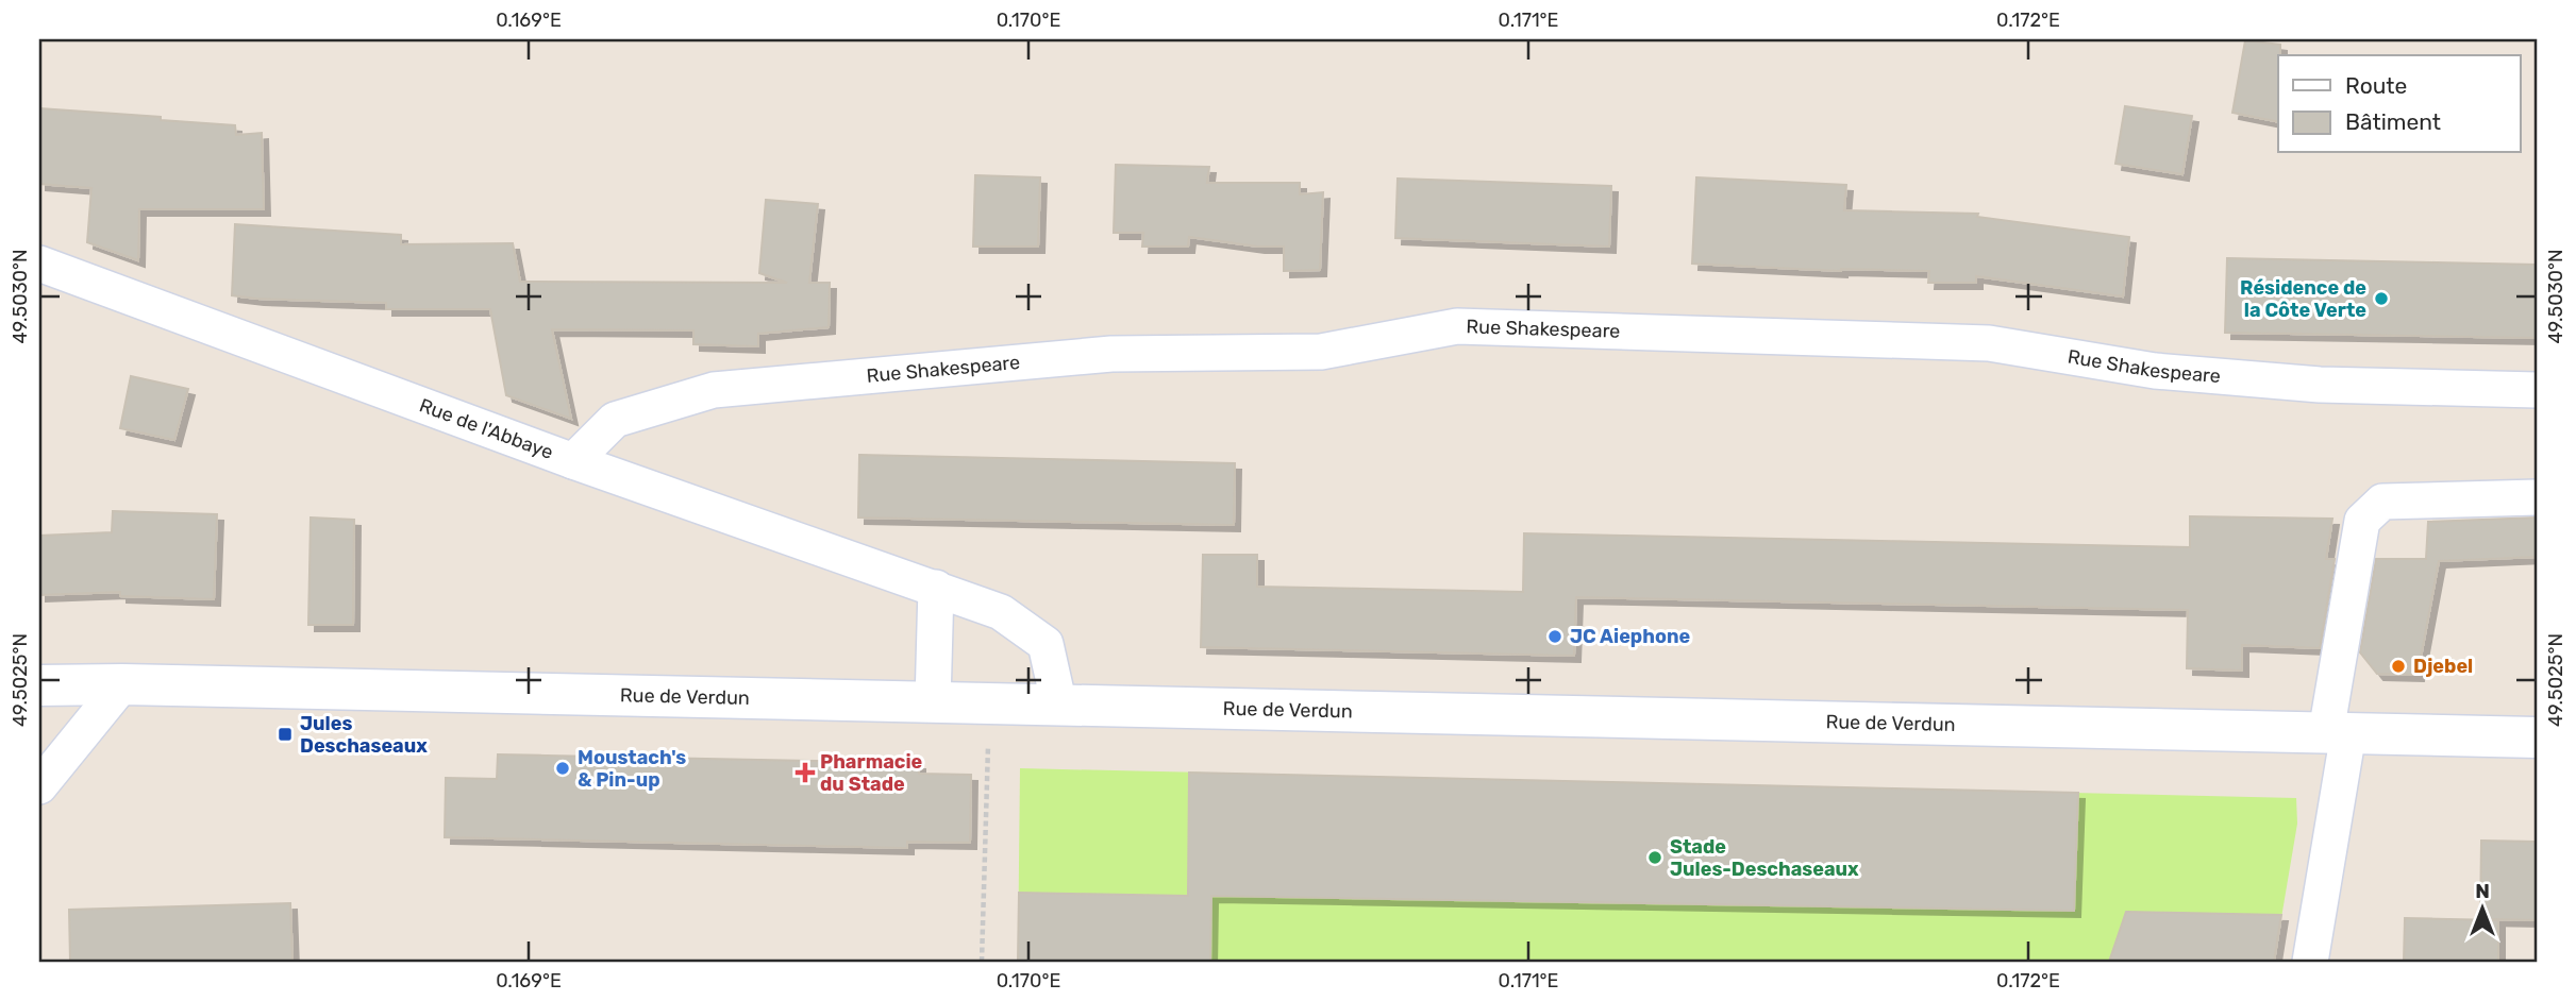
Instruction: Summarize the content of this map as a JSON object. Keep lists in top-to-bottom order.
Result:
{
  "streets": {
    "main road": ["Rue de Verdun"],
    "street": ["Rue Shakespeare", "Rue de l'Abbaye"]
  },
  "crossings": [
    ["Rue Shakespeare", "Rue de l'Abbaye"],
    ["Rue de l'Abbaye", "Rue de Verdun"]
  ],
  "places": {
    "other": [
      "Résidence de la Côte Verte",
      "JC Aiephone",
      "Djebel",
      "Moustach's & Pin-up",
      "Stade Jules-Deschaseaux"
    ],
    "transit": ["Jules Deschaseaux"],
    "health": ["Pharmacie du Stade"]
  },
  "legend": ["Route", "Bâtiment"],
  "north": "top",
  "coordinates": [
    "0.169°E",
    "0.170°E",
    "0.171°E",
    "0.172°E",
    "49.5030°N",
    "49.5025°N"
  ]
}
